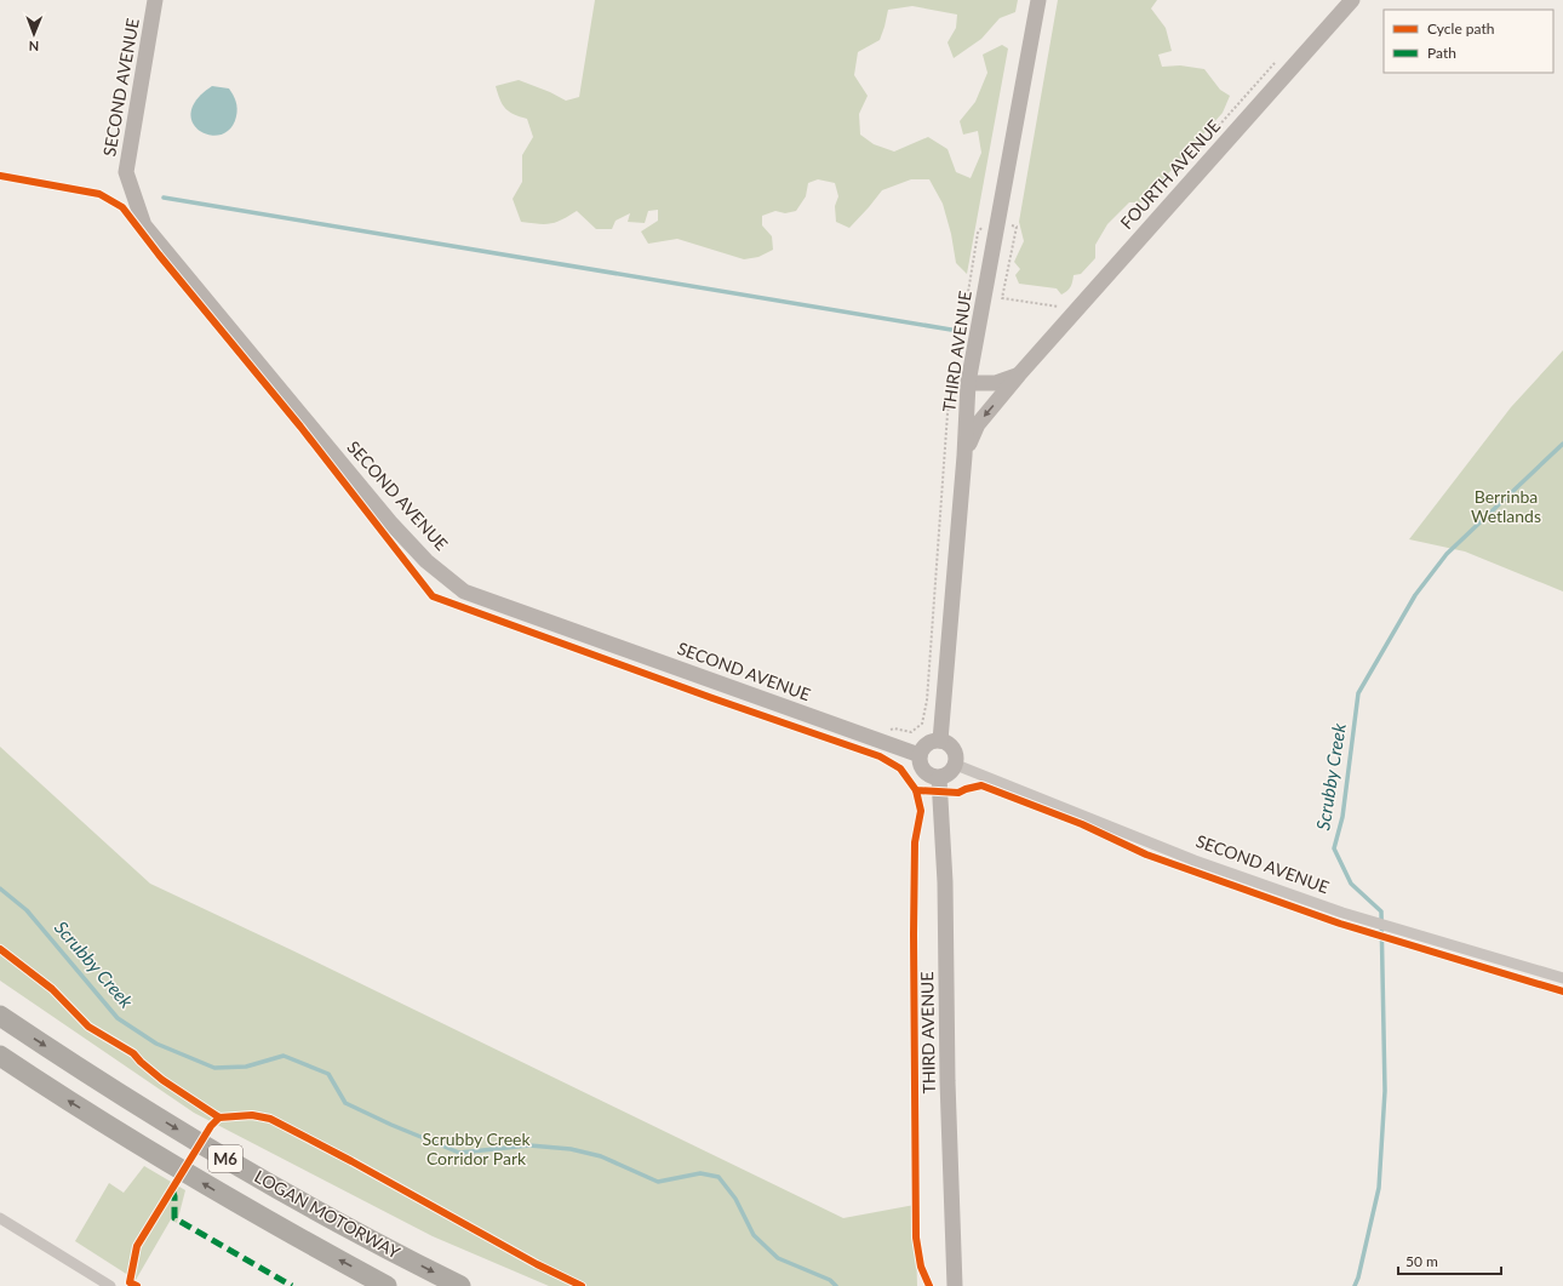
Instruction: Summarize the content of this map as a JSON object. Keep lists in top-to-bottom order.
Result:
{
  "streets": {
    "highway": ["M6", "LOGAN MOTORWAY"],
    "street": ["SECOND AVENUE", "FOURTH AVENUE", "THIRD AVENUE"]
  },
  "crossings": [
    ["SECOND AVENUE", "THIRD AVENUE"],
    ["FOURTH AVENUE", "THIRD AVENUE"]
  ],
  "water": ["Scrubby Creek"],
  "parks": ["Berrinba Wetlands", "Scrubby Creek Corridor Park"],
  "legend": ["Cycle path", "Path"],
  "scale_bar": "50 m",
  "north": "bottom"
}
